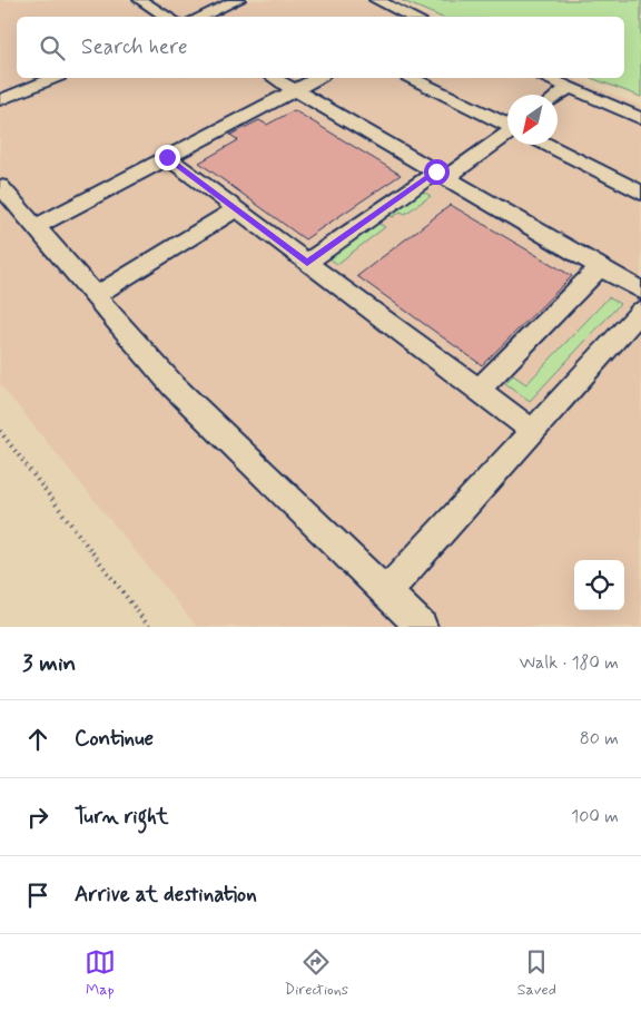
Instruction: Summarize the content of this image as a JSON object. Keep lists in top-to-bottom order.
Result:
{
  "north": "bottom left",
  "page": {
    "search": "Search here",
    "heading": ["3 min", "Walk · 180 m"],
    "list": [
      ["Continue", "80 m"],
      ["Turn right", "100 m"],
      "Arrive at destination"
    ],
    "nav": ["Map", "Directions", "Saved"]
  }
}
